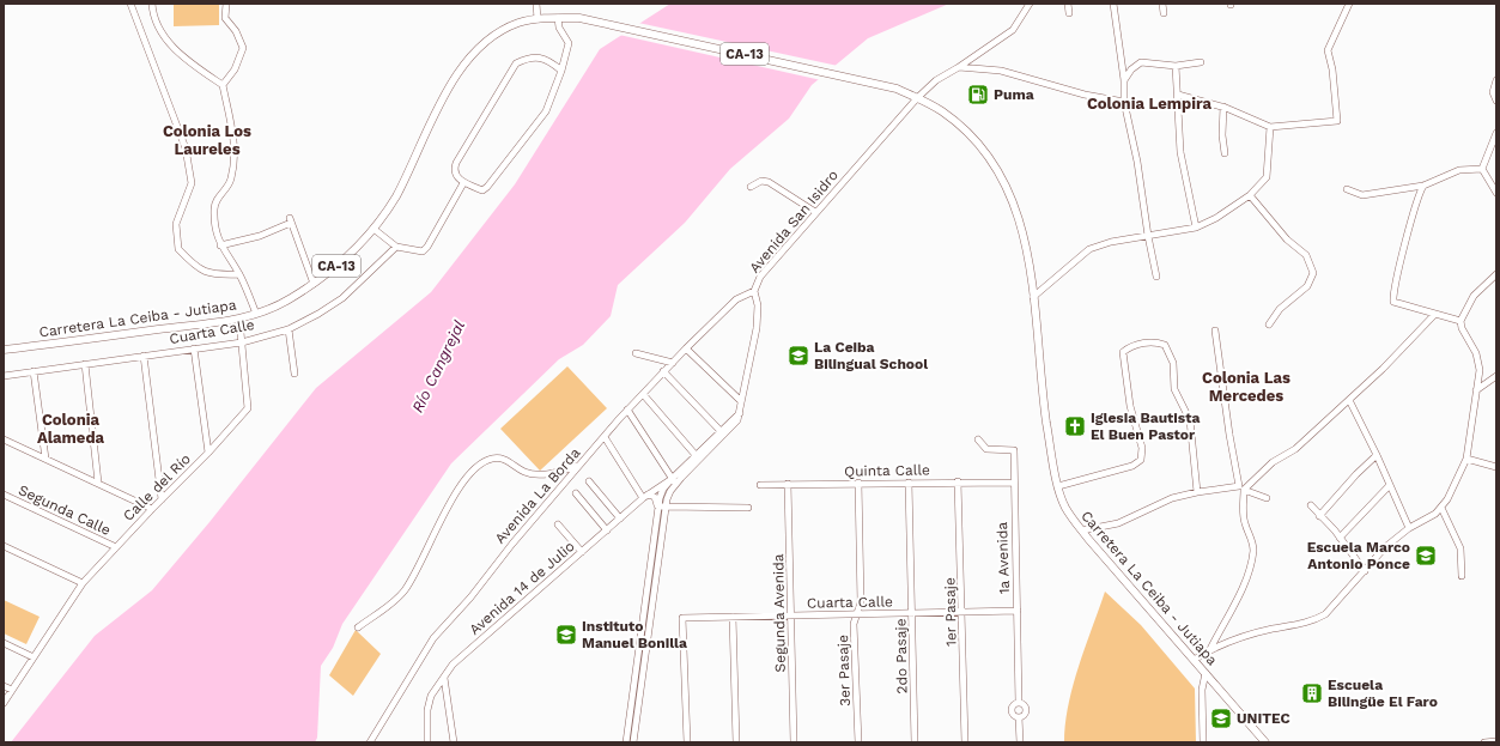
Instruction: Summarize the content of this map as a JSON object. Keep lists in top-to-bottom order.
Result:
{
  "streets": {
    "main road": ["CA-13", "Carretera La Ceiba - Jutiapa"],
    "street": [
      "Avenida San Isidro",
      "Cuarta Calle",
      "Quinta Calle",
      "Calle del Río",
      "Avenida La Borda",
      "Segunda Calle",
      "1a Avenida",
      "Avenida 14 de Julio",
      "1er Pasaje",
      "Segunda Avenida",
      "2do Pasaje",
      "3er Pasaje"
    ]
  },
  "crossings": [
    ["Avenida San Isidro", "Carretera La Ceiba - Jutiapa"],
    ["Avenida San Isidro", "Avenida La Borda"],
    ["Cuarta Calle", "Calle del Río"],
    ["Cuarta Calle", "1a Avenida"],
    ["Cuarta Calle", "1er Pasaje"],
    ["Cuarta Calle", "Segunda Avenida"],
    ["Cuarta Calle", "2do Pasaje"],
    ["Cuarta Calle", "3er Pasaje"],
    ["Quinta Calle", "1a Avenida"],
    ["Quinta Calle", "1er Pasaje"],
    ["Quinta Calle", "Segunda Avenida"],
    ["Quinta Calle", "2do Pasaje"],
    ["Quinta Calle", "3er Pasaje"],
    ["Calle del Río", "Segunda Calle"]
  ],
  "districts": [
    "Colonia Lempira",
    "Colonia Los Laureles",
    "Colonia Las Mercedes",
    "Colonia Alameda"
  ],
  "water": ["Río Cangrejal"],
  "places": {
    "fuel station": ["Puma"],
    "school or university": [
      "La Ceiba Bilingual School",
      "Escuela Marco Antonio Ponce",
      "Instituto Manuel Bonilla",
      "UNITEC"
    ],
    "church": ["Iglesia Bautista El Buen Pastor"],
    "building": ["Escuela Bilingüe El Faro"]
  }
}
